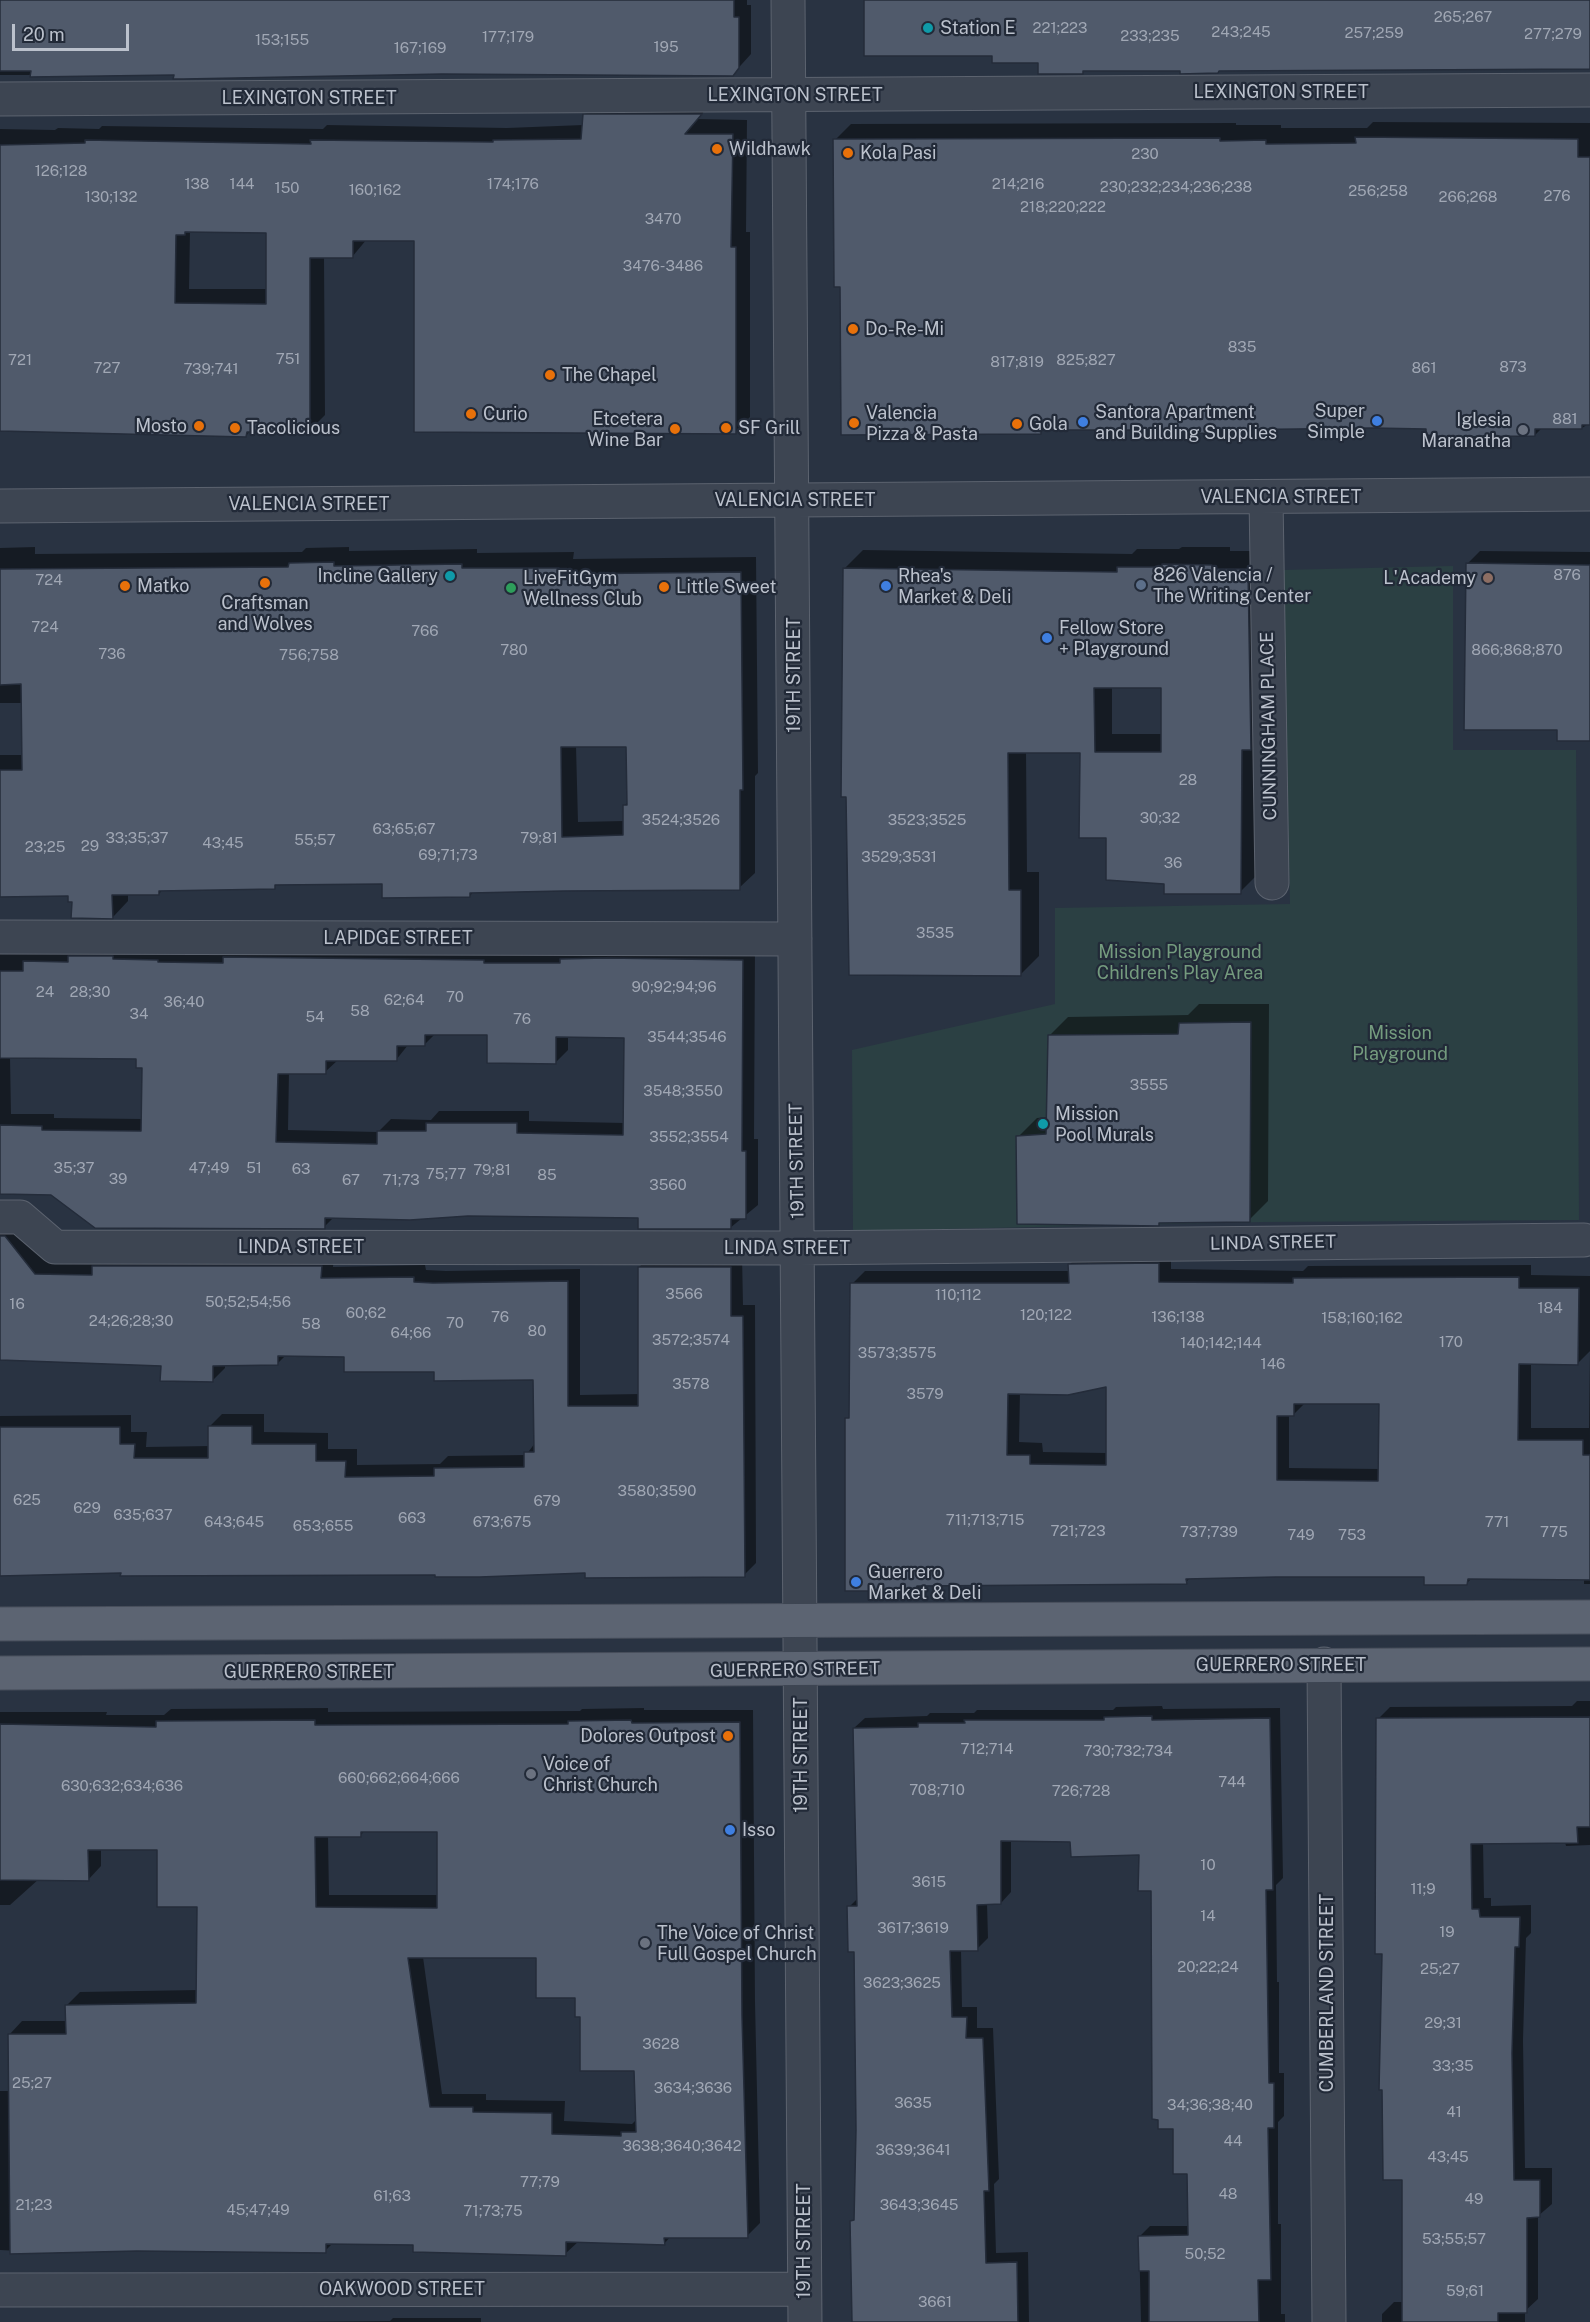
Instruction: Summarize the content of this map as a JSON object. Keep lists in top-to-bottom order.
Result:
{
  "streets": {
    "main road": ["GUERRERO STREET"],
    "street": [
      "LEXINGTON STREET",
      "VALENCIA STREET",
      "19TH STREET",
      "CUNNINGHAM PLACE",
      "LAPIDGE STREET",
      "LINDA STREET",
      "CUMBERLAND STREET",
      "OAKWOOD STREET"
    ]
  },
  "crossings": [
    ["LEXINGTON STREET", "19TH STREET"],
    ["VALENCIA STREET", "19TH STREET"],
    ["VALENCIA STREET", "CUNNINGHAM PLACE"],
    ["19TH STREET", "LAPIDGE STREET"],
    ["19TH STREET", "LINDA STREET"],
    ["19TH STREET", "GUERRERO STREET"],
    ["19TH STREET", "OAKWOOD STREET"],
    ["GUERRERO STREET", "CUMBERLAND STREET"]
  ],
  "parks": ["Mission Playground Children's Play Area", "Mission Playground"],
  "places": [
    "Station E",
    "Wildhawk",
    "Kola Pasi",
    "Do-Re-Mi",
    "The Chapel",
    "Curio",
    "Super Simple",
    "Santora Apartment and Building Supplies",
    "Valencia Pizza & Pasta",
    "Gola",
    "Mosto",
    "Tacolicious",
    "SF Grill",
    "Etcetera Wine Bar",
    "Iglesia Maranatha",
    "Incline Gallery",
    "L'Academy",
    "Craftsman and Wolves",
    "826 Valencia / The Writing Center",
    "Matko",
    "Rhea's Market & Deli",
    "Little Sweet",
    "LiveFitGym Wellness Club",
    "Fellow Store + Playground",
    "Mission Pool Murals",
    "Guerrero Market & Deli",
    "Dolores Outpost",
    "Voice of Christ Church",
    "Isso",
    "The Voice of Christ Full Gospel Church"
  ],
  "house_numbers": [
    "265;267",
    "221;223",
    "243;245",
    "257;259",
    "277;279",
    "233;235",
    "177;179",
    "153;155",
    "195",
    "167;169",
    "230",
    "126;128",
    "138",
    "144",
    "174;176",
    "214;216",
    "230;232;234;236;238",
    "150",
    "160;162",
    "256;258",
    "276",
    "130;132",
    "266;268",
    "218;220;222",
    "3470",
    "3476-3486",
    "835",
    "751",
    "721",
    "825;827",
    "817;819",
    "873",
    "727",
    "861",
    "739;741",
    "881",
    "876",
    "724",
    "724",
    "766",
    "780",
    "866;868;870",
    "736",
    "756;758",
    "28",
    "30;32",
    "3524;3526",
    "3523;3525",
    "63;65;67",
    "33;35;37",
    "79;81",
    "55;57",
    "43;45",
    "29",
    "23;25",
    "69;71;73",
    "3529;3531",
    "36",
    "3535",
    "90;92;94;96",
    "24",
    "28;30",
    "70",
    "62;64",
    "36;40",
    "58",
    "34",
    "54",
    "76",
    "3544;3546",
    "3555",
    "3548;3550",
    "3552;3554",
    "35;37",
    "47;49",
    "51",
    "63",
    "79;81",
    "75;77",
    "85",
    "39",
    "67",
    "71;73",
    "3560",
    "3566",
    "110;112",
    "50;52;54;56",
    "16",
    "184",
    "60;62",
    "120;122",
    "76",
    "136;138",
    "158;160;162",
    "24;26;28;30",
    "70",
    "58",
    "80",
    "64;66",
    "3572;3574",
    "170",
    "140;142;144",
    "3573;3575",
    "146",
    "3578",
    "3579",
    "3580;3590",
    "625",
    "679",
    "629",
    "635;637",
    "663",
    "711;713;715",
    "643;645",
    "673;675",
    "771",
    "653;655",
    "721;723",
    "737;739",
    "775",
    "749",
    "753",
    "712;714",
    "730;732;734",
    "660;662;664;666",
    "744",
    "630;632;634;636",
    "708;710",
    "726;728",
    "10",
    "3615",
    "11;9",
    "14",
    "3617;3619",
    "19",
    "20;22;24",
    "25;27",
    "3623;3625",
    "29;31",
    "3628",
    "33;35",
    "25;27",
    "3634;3636",
    "3635",
    "34;36;38;40",
    "41",
    "44",
    "3638;3640;3642",
    "3639;3641",
    "43;45",
    "77;79",
    "48",
    "61;63",
    "49",
    "21;23",
    "3643;3645",
    "45;47;49",
    "71;73;75",
    "53;55;57",
    "50;52",
    "59;61",
    "3661"
  ],
  "scale_bar": "20 m"
}
